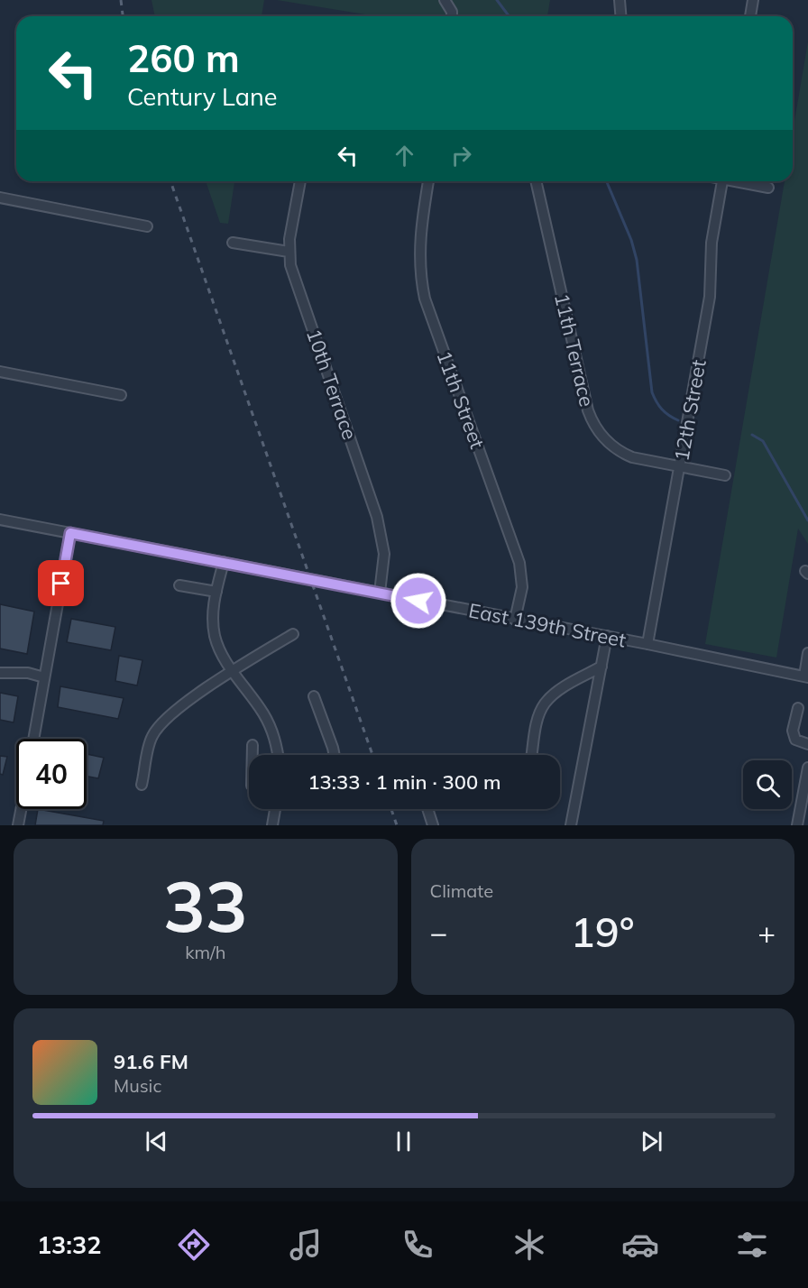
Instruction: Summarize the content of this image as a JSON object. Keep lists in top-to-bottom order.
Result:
{
  "streets": {
    "street": [
      "11th Terrace",
      "10th Terrace",
      "11th Street",
      "12th Street",
      "East 139th Street"
    ]
  },
  "crossings": [
    ["11th Terrace", "12th Street"],
    ["10th Terrace", "East 139th Street"],
    ["11th Street", "East 139th Street"],
    ["12th Street", "East 139th Street"]
  ],
  "page": {
    "turn": ["260 m", "Century Lane"],
    "limit": "40",
    "trip": "13:33 · 1 min · 300 m",
    "tile": [
      ["33", "km/h"],
      "Climate"
    ],
    "heat": ["−", "19°", "+"],
    "song": ["91.6 FM", "Music"],
    "tabs": "13:32"
  }
}
